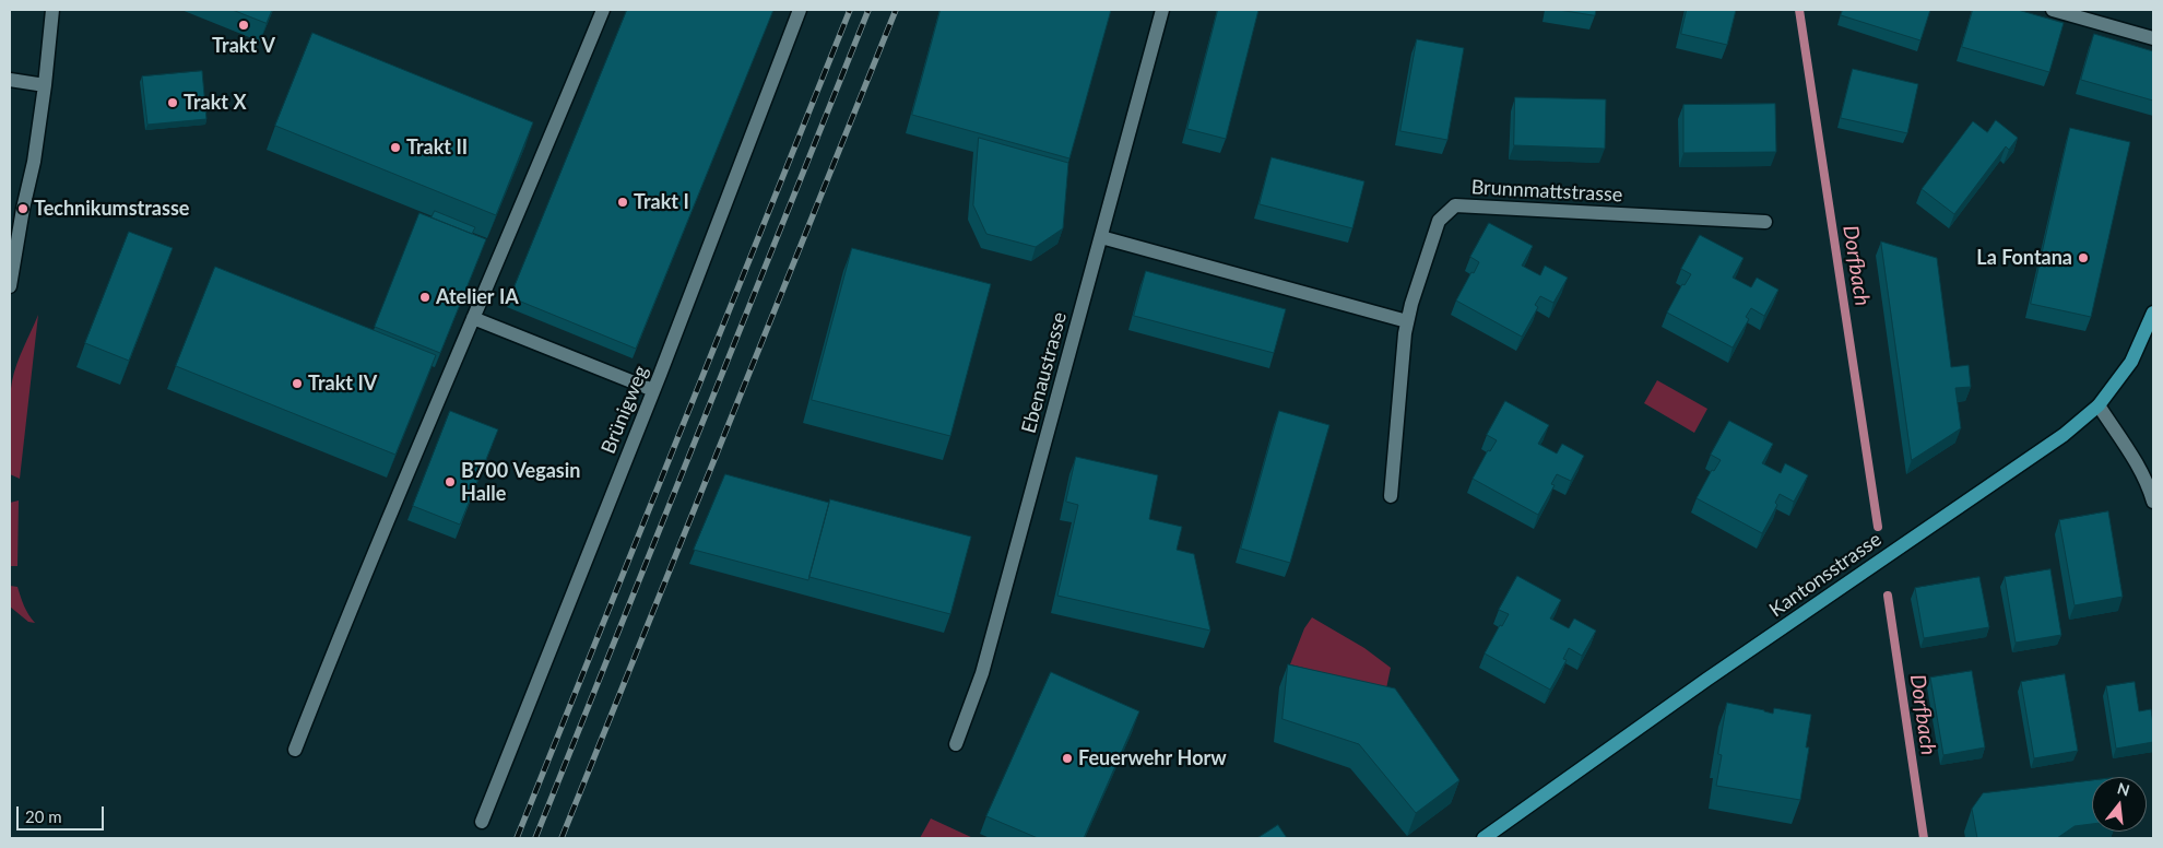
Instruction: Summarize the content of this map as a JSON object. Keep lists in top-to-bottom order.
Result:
{
  "streets": {
    "main road": ["Kantonsstrasse"],
    "street": ["Brunnmattstrasse", "Ebenaustrasse", "Brünigweg"]
  },
  "water": ["Dorfbach"],
  "places": [
    "Trakt V",
    "Trakt X",
    "Trakt II",
    "Trakt I",
    "Technikumstrasse",
    "La Fontana",
    "Atelier IA",
    "Trakt IV",
    "B700 Vegasin Halle",
    "Feuerwehr Horw"
  ],
  "scale_bar": "20 m",
  "north": "top"
}
